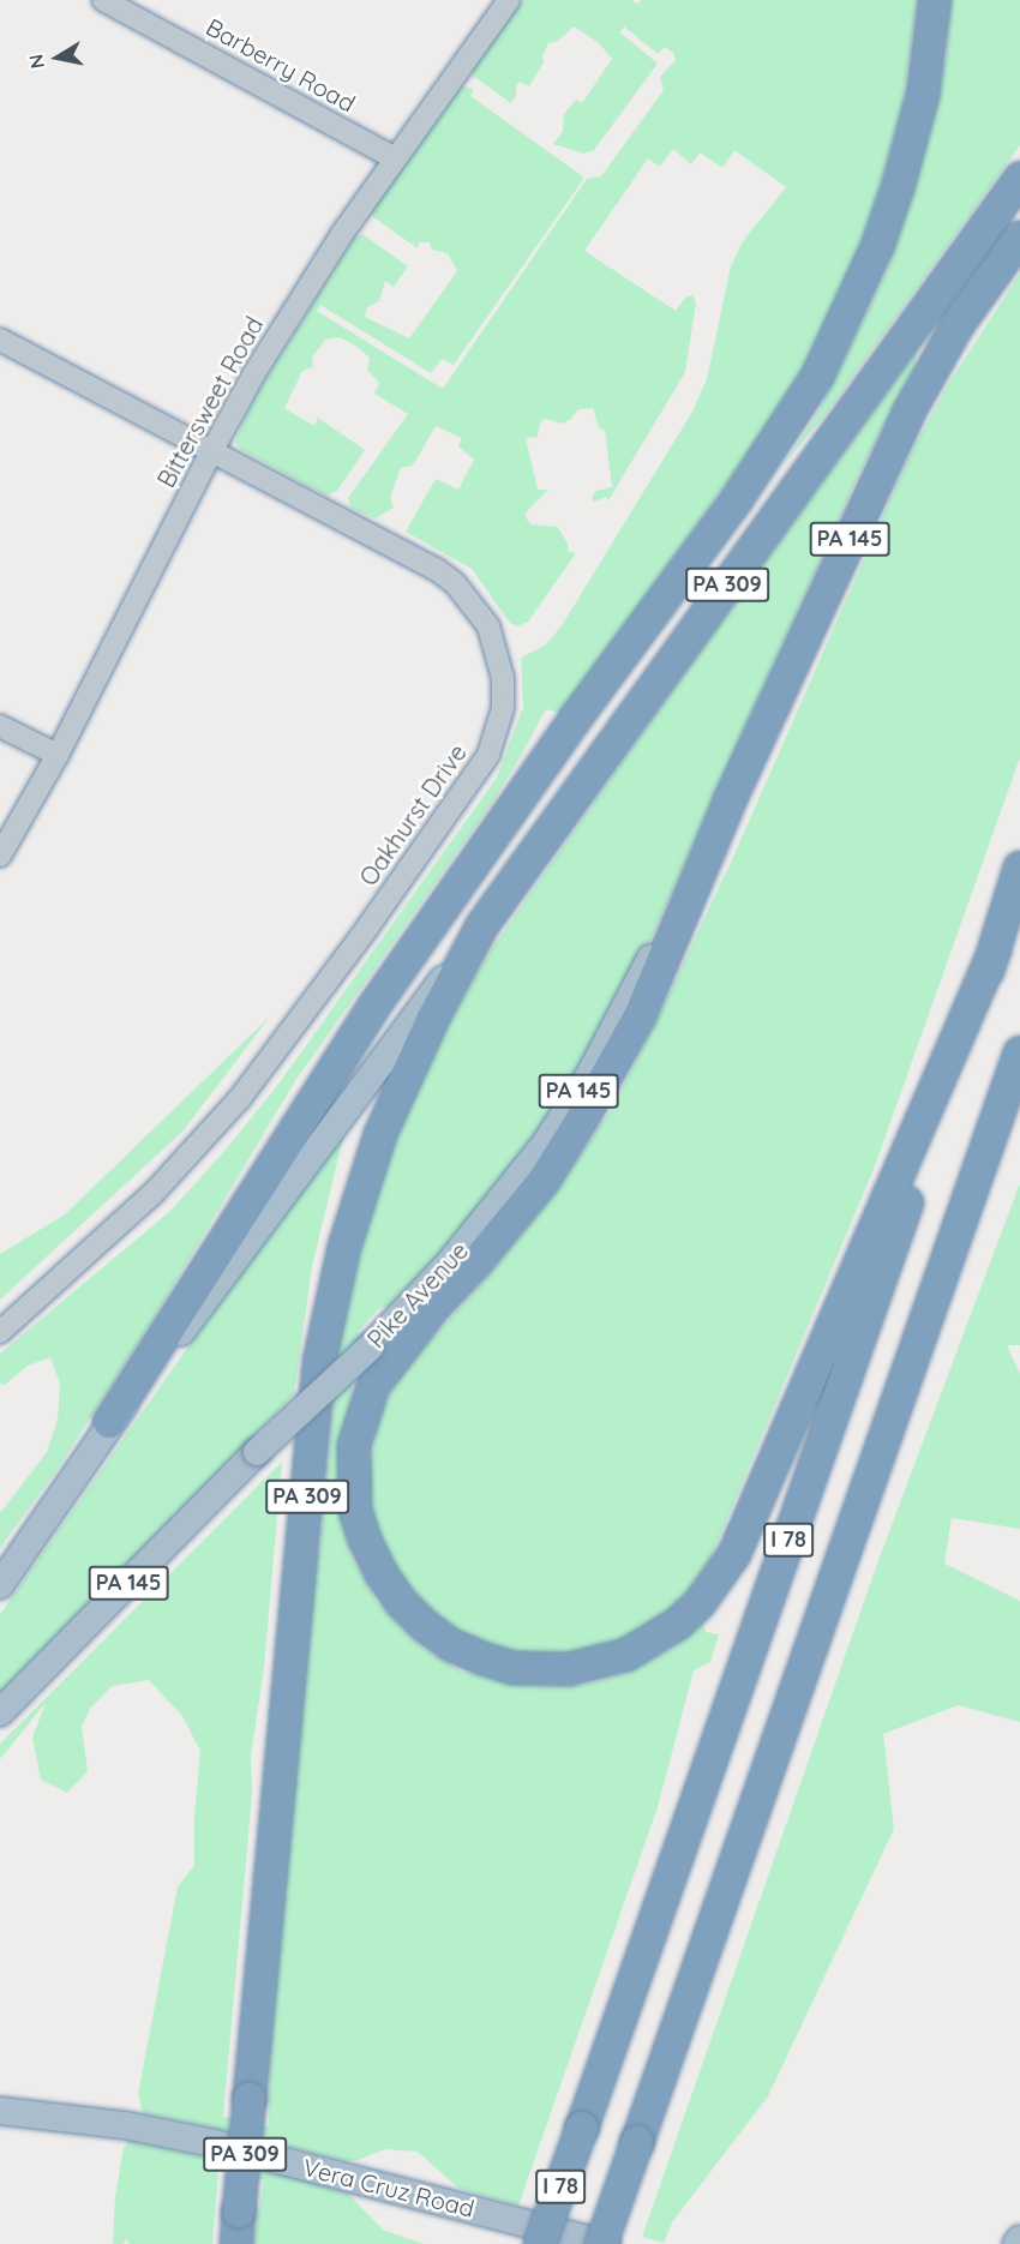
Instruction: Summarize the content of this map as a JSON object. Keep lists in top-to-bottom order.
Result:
{
  "streets": {
    "highway": ["PA 145", "PA 309", "I 78"],
    "main road": ["Pike Avenue", "Vera Cruz Road"],
    "street": ["Barberry Road", "Bittersweet Road", "Oakhurst Drive"]
  },
  "crossings": [
    ["Barberry Road", "Bittersweet Road"],
    ["Bittersweet Road", "Oakhurst Drive"],
    ["PA 145", "Pike Avenue"],
    ["I 78", "Vera Cruz Road"]
  ],
  "north": "left"
}
